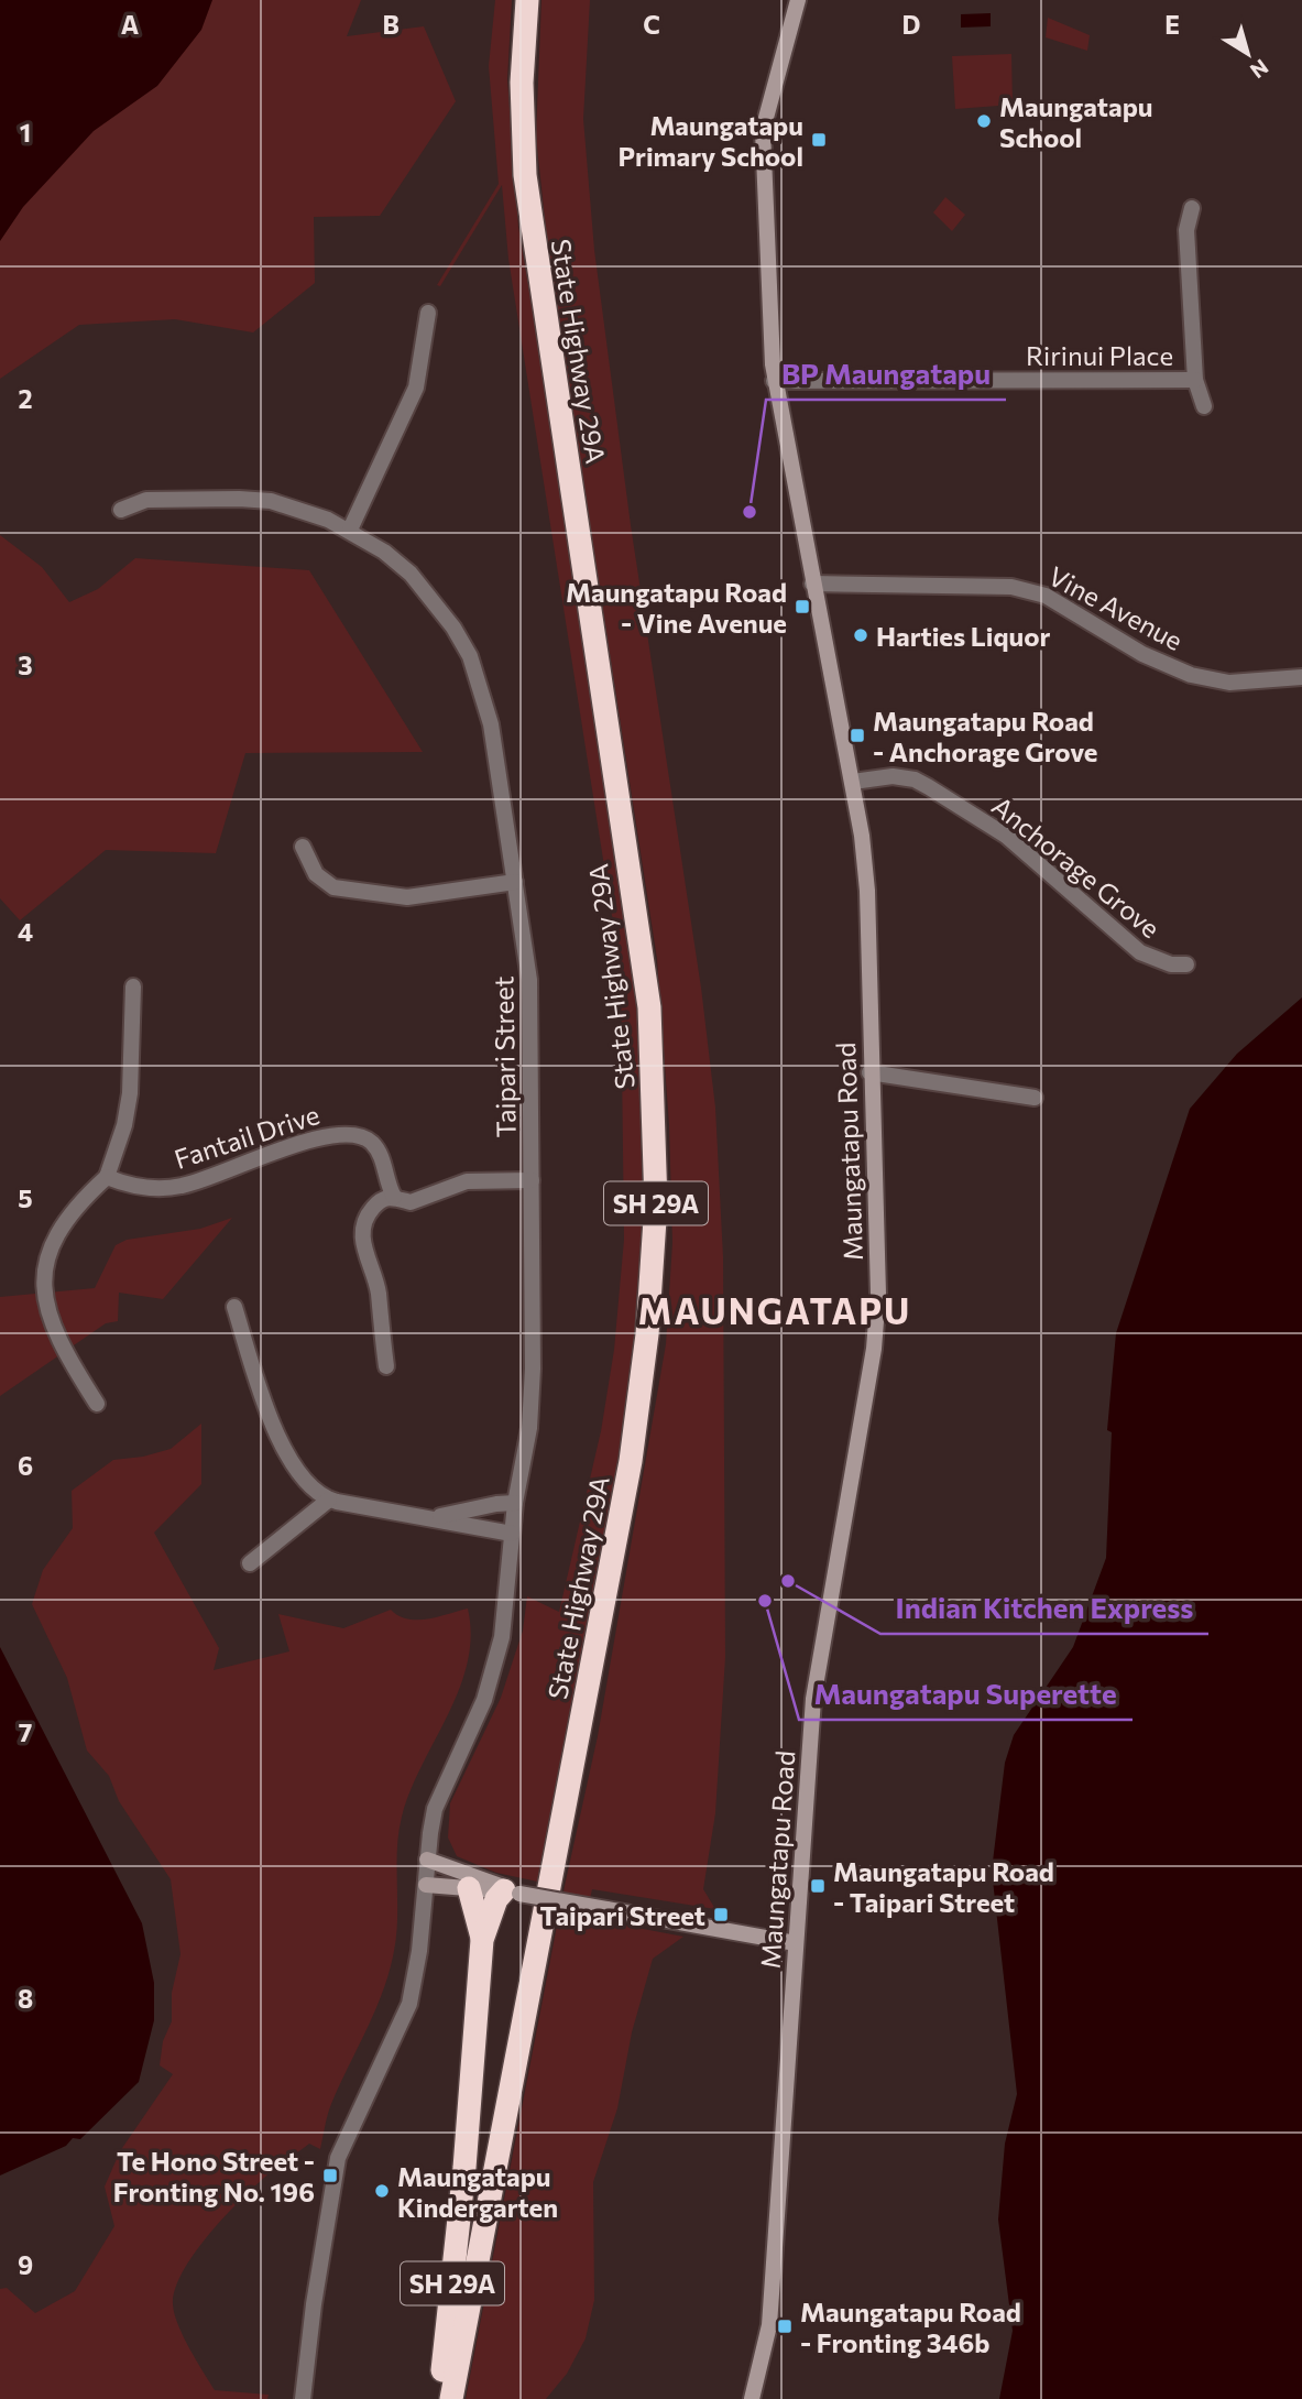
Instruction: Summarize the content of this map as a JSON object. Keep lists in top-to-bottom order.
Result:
{
  "streets": {
    "highway": ["State Highway 29A", "SH 29A"],
    "street": [
      "Ririnui Place",
      "Vine Avenue",
      "Anchorage Grove",
      "Taipari Street",
      "Fantail Drive",
      "Maungatapu Road"
    ]
  },
  "crossings": [
    ["Ririnui Place", "Maungatapu Road"],
    ["Vine Avenue", "Maungatapu Road"],
    ["Anchorage Grove", "Maungatapu Road"]
  ],
  "districts": ["MAUNGATAPU"],
  "places": {
    "other": [
      "Maungatapu School",
      "BP Maungatapu",
      "Harties Liquor",
      "Indian Kitchen Express",
      "Maungatapu Superette",
      "Maungatapu Kindergarten"
    ],
    "transit": [
      "Maungatapu Primary School",
      "Maungatapu Road - Vine Avenue",
      "Maungatapu Road - Anchorage Grove",
      "Maungatapu Road - Taipari Street",
      "Taipari Street",
      "Te Hono Street - Fronting No. 196",
      "Maungatapu Road - Fronting 346b"
    ]
  },
  "north": "bottom right",
  "grid": {
    "columns": [
      "A",
      "B",
      "C",
      "D",
      "E"
    ],
    "rows": [
      "1",
      "2",
      "3",
      "4",
      "5",
      "6",
      "7",
      "8",
      "9"
    ]
  }
}
